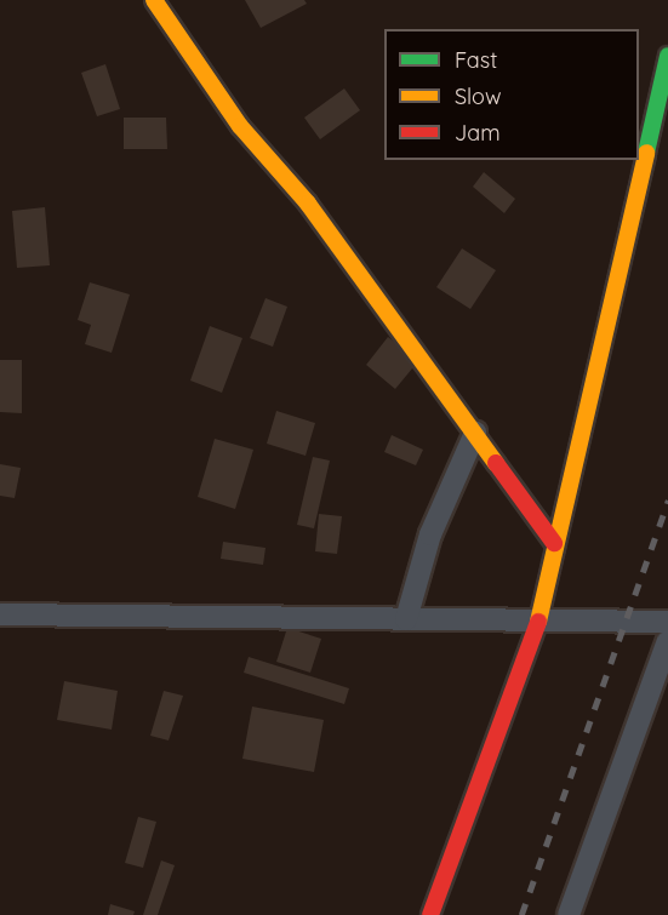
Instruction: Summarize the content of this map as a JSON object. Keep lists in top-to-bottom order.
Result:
{
  "legend": ["Fast", "Slow", "Jam"]
}
